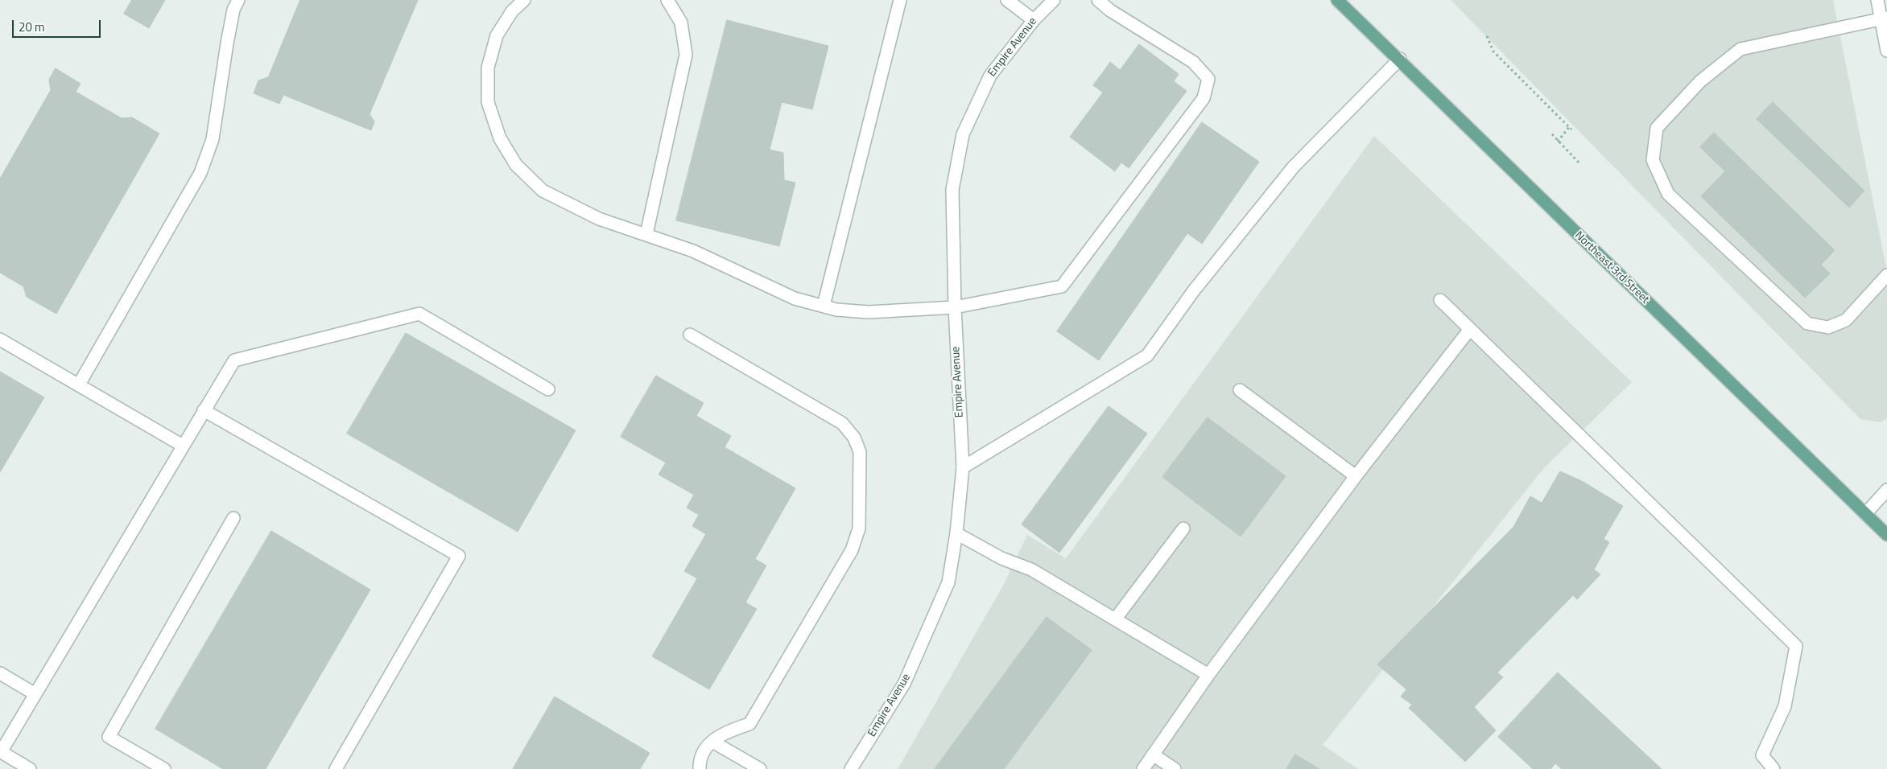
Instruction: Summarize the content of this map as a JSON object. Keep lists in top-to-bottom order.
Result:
{
  "streets": {
    "main road": ["Northeast 3rd Street"],
    "street": ["Empire Avenue"]
  },
  "scale_bar": "20 m"
}
